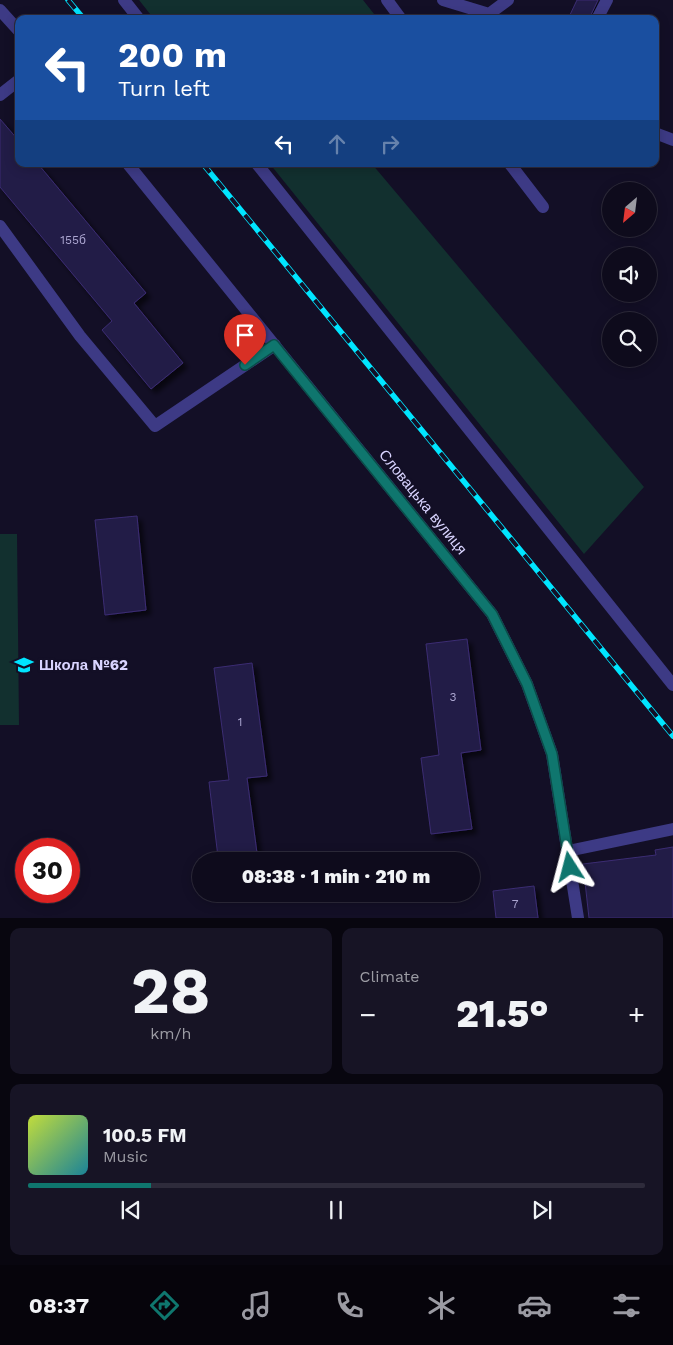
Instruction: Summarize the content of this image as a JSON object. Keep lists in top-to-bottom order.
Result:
{
  "streets": {
    "street": ["Словацька вулиця"]
  },
  "places": {
    "school or university": ["Школа №62"]
  },
  "house_numbers": [
    "155б",
    "3",
    "1",
    "7"
  ],
  "north": "bottom left",
  "page": {
    "turn": ["200 m", "Turn left"],
    "limit": "30",
    "trip": "08:38 · 1 min · 210 m",
    "tile": [
      ["28", "km/h"],
      "Climate"
    ],
    "heat": ["−", "21.5°", "+"],
    "song": ["100.5 FM", "Music"],
    "tabs": "08:37"
  }
}
